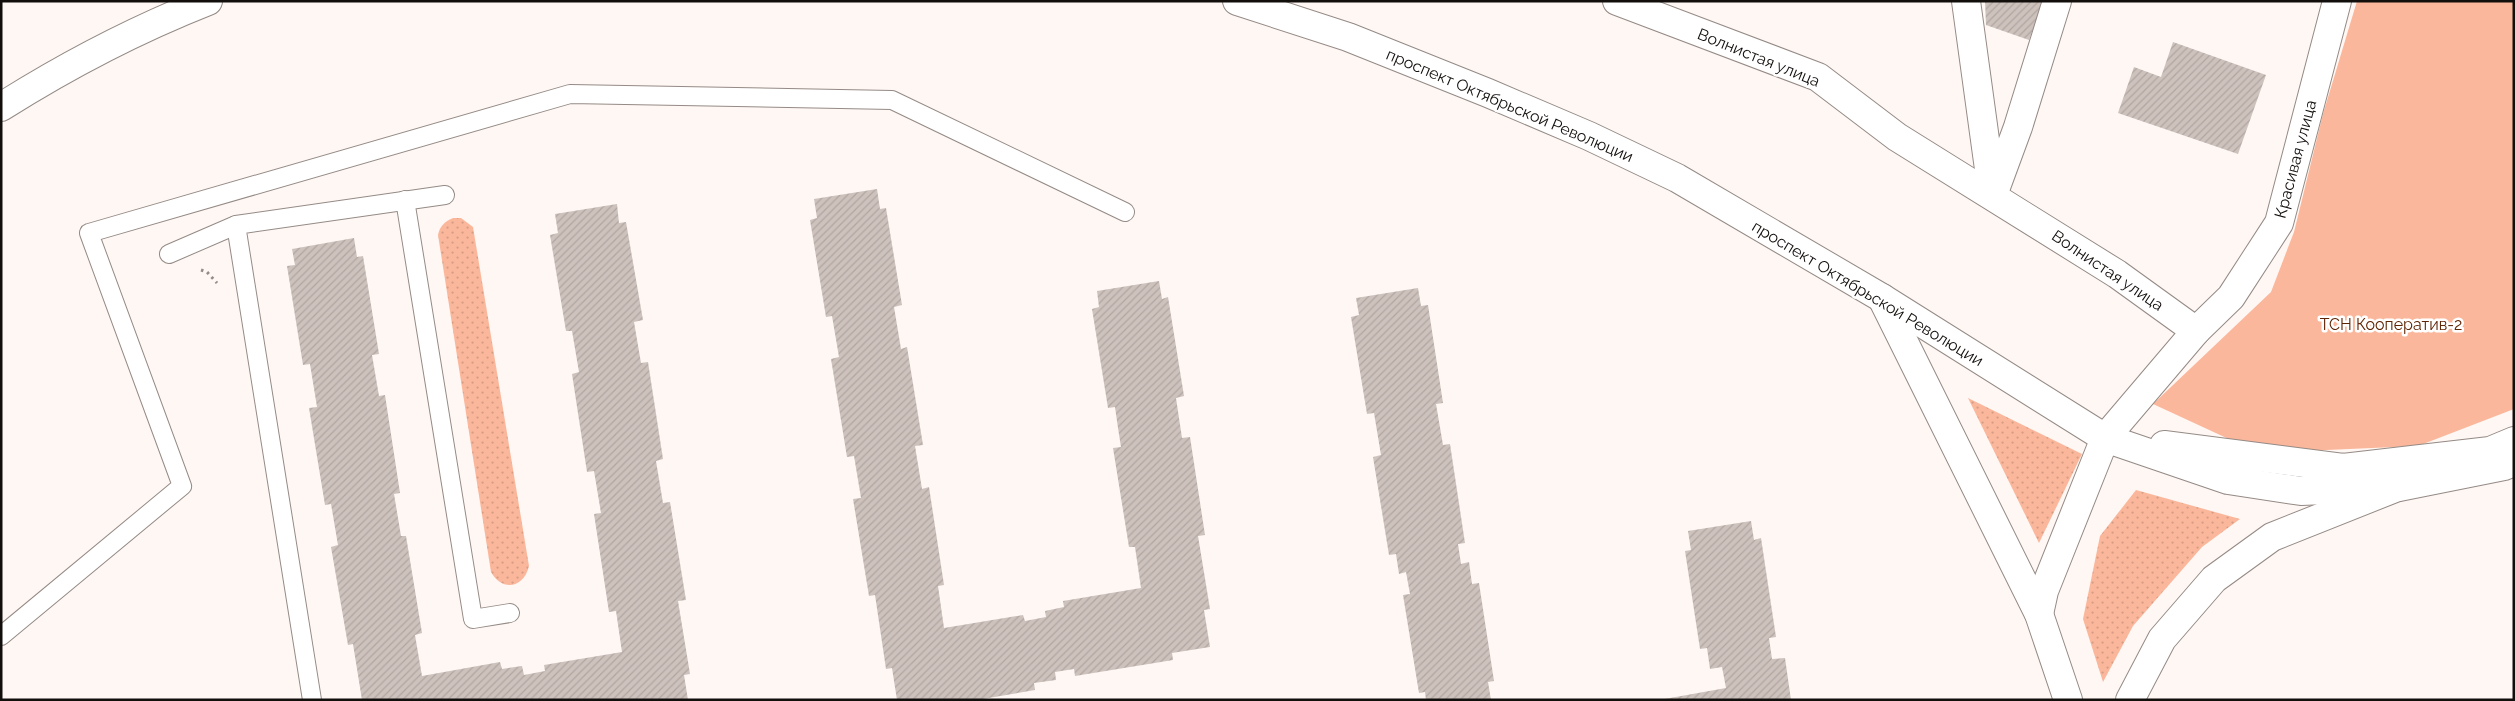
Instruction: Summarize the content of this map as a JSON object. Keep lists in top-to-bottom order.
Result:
{
  "streets": {
    "main road": ["Волнистая улица", "проспект Октябрьской Революции", "Красивая улица"]
  },
  "crossings": [
    ["Волнистая улица", "Красивая улица"],
    ["проспект Октябрьской Революции", "Красивая улица"]
  ],
  "parks": ["ТСН Кооператив-2"]
}
